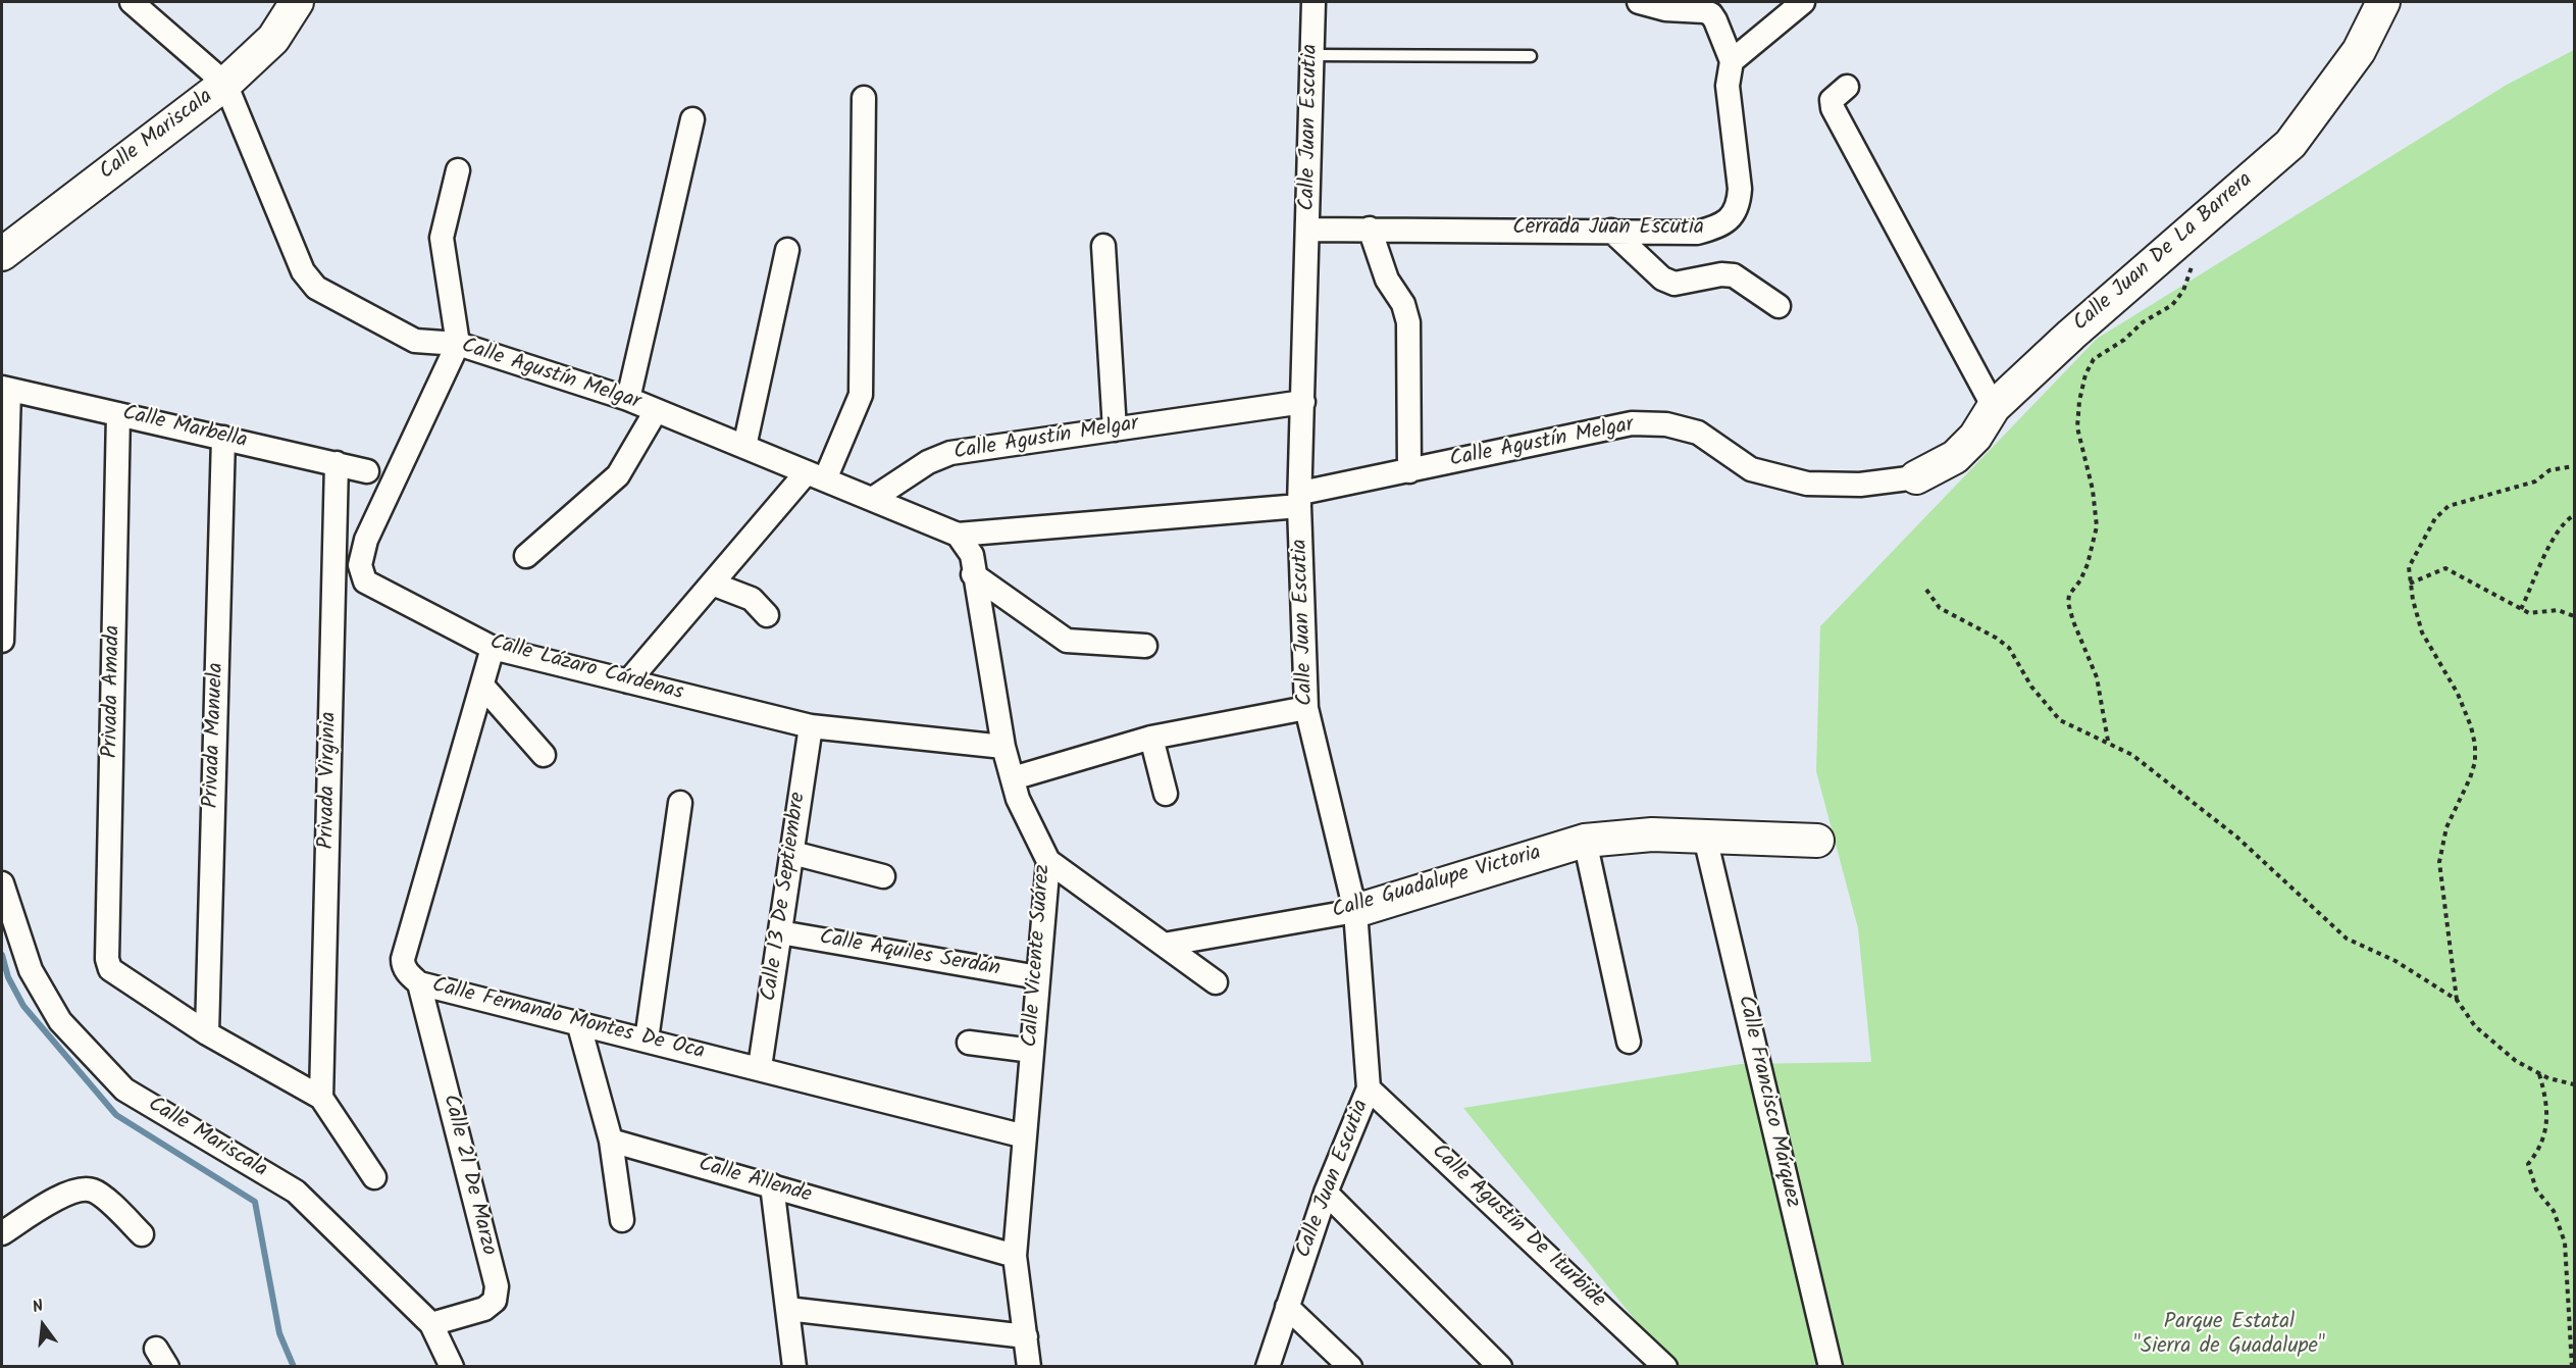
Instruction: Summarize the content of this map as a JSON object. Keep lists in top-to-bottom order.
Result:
{
  "streets": {
    "street": [
      "Calle Juan Escutia",
      "Calle Mariscala",
      "Cerrada Juan Escutia",
      "Calle Juan De La Barrera",
      "Calle Agustín Melgar",
      "Calle Marbella",
      "Calle Lázaro Cárdenas",
      "Privada Amada",
      "Privada Manuela",
      "Privada Virginia",
      "Calle Guadalupe Victoria",
      "Calle 13 De Septiembre",
      "Calle Aquiles Serdán",
      "Calle Vicente Suárez",
      "Calle Fernando Montes De Oca",
      "Calle Francisco Márquez",
      "Calle 21 De Marzo",
      "Calle Allende",
      "Calle Agustín De Iturbide"
    ]
  },
  "crossings": [
    ["Calle Juan Escutia", "Cerrada Juan Escutia"],
    ["Calle Juan Escutia", "Calle Agustín Melgar"],
    ["Calle Juan Escutia", "Calle Guadalupe Victoria"],
    ["Calle Juan Escutia", "Calle Agustín De Iturbide"],
    ["Calle Mariscala", "Calle Agustín Melgar"],
    ["Calle Mariscala", "Calle 21 De Marzo"],
    ["Calle Juan De La Barrera", "Calle Agustín Melgar"],
    ["Calle Agustín Melgar", "Calle Lázaro Cárdenas"],
    ["Calle Marbella", "Privada Amada"],
    ["Calle Marbella", "Privada Manuela"],
    ["Calle Marbella", "Privada Virginia"],
    ["Calle Lázaro Cárdenas", "Calle 13 De Septiembre"],
    ["Calle Lázaro Cárdenas", "Calle Vicente Suárez"],
    ["Calle Lázaro Cárdenas", "Calle Fernando Montes De Oca"],
    ["Privada Amada", "Privada Manuela"],
    ["Calle Guadalupe Victoria", "Calle Francisco Márquez"],
    ["Calle 13 De Septiembre", "Calle Aquiles Serdán"],
    ["Calle 13 De Septiembre", "Calle Fernando Montes De Oca"],
    ["Calle Aquiles Serdán", "Calle Vicente Suárez"],
    ["Calle Vicente Suárez", "Calle Fernando Montes De Oca"],
    ["Calle Vicente Suárez", "Calle Allende"],
    ["Calle Fernando Montes De Oca", "Calle 21 De Marzo"]
  ],
  "parks": ["Parque Estatal \"Sierra de Guadalupe\""],
  "north": "top"
}
